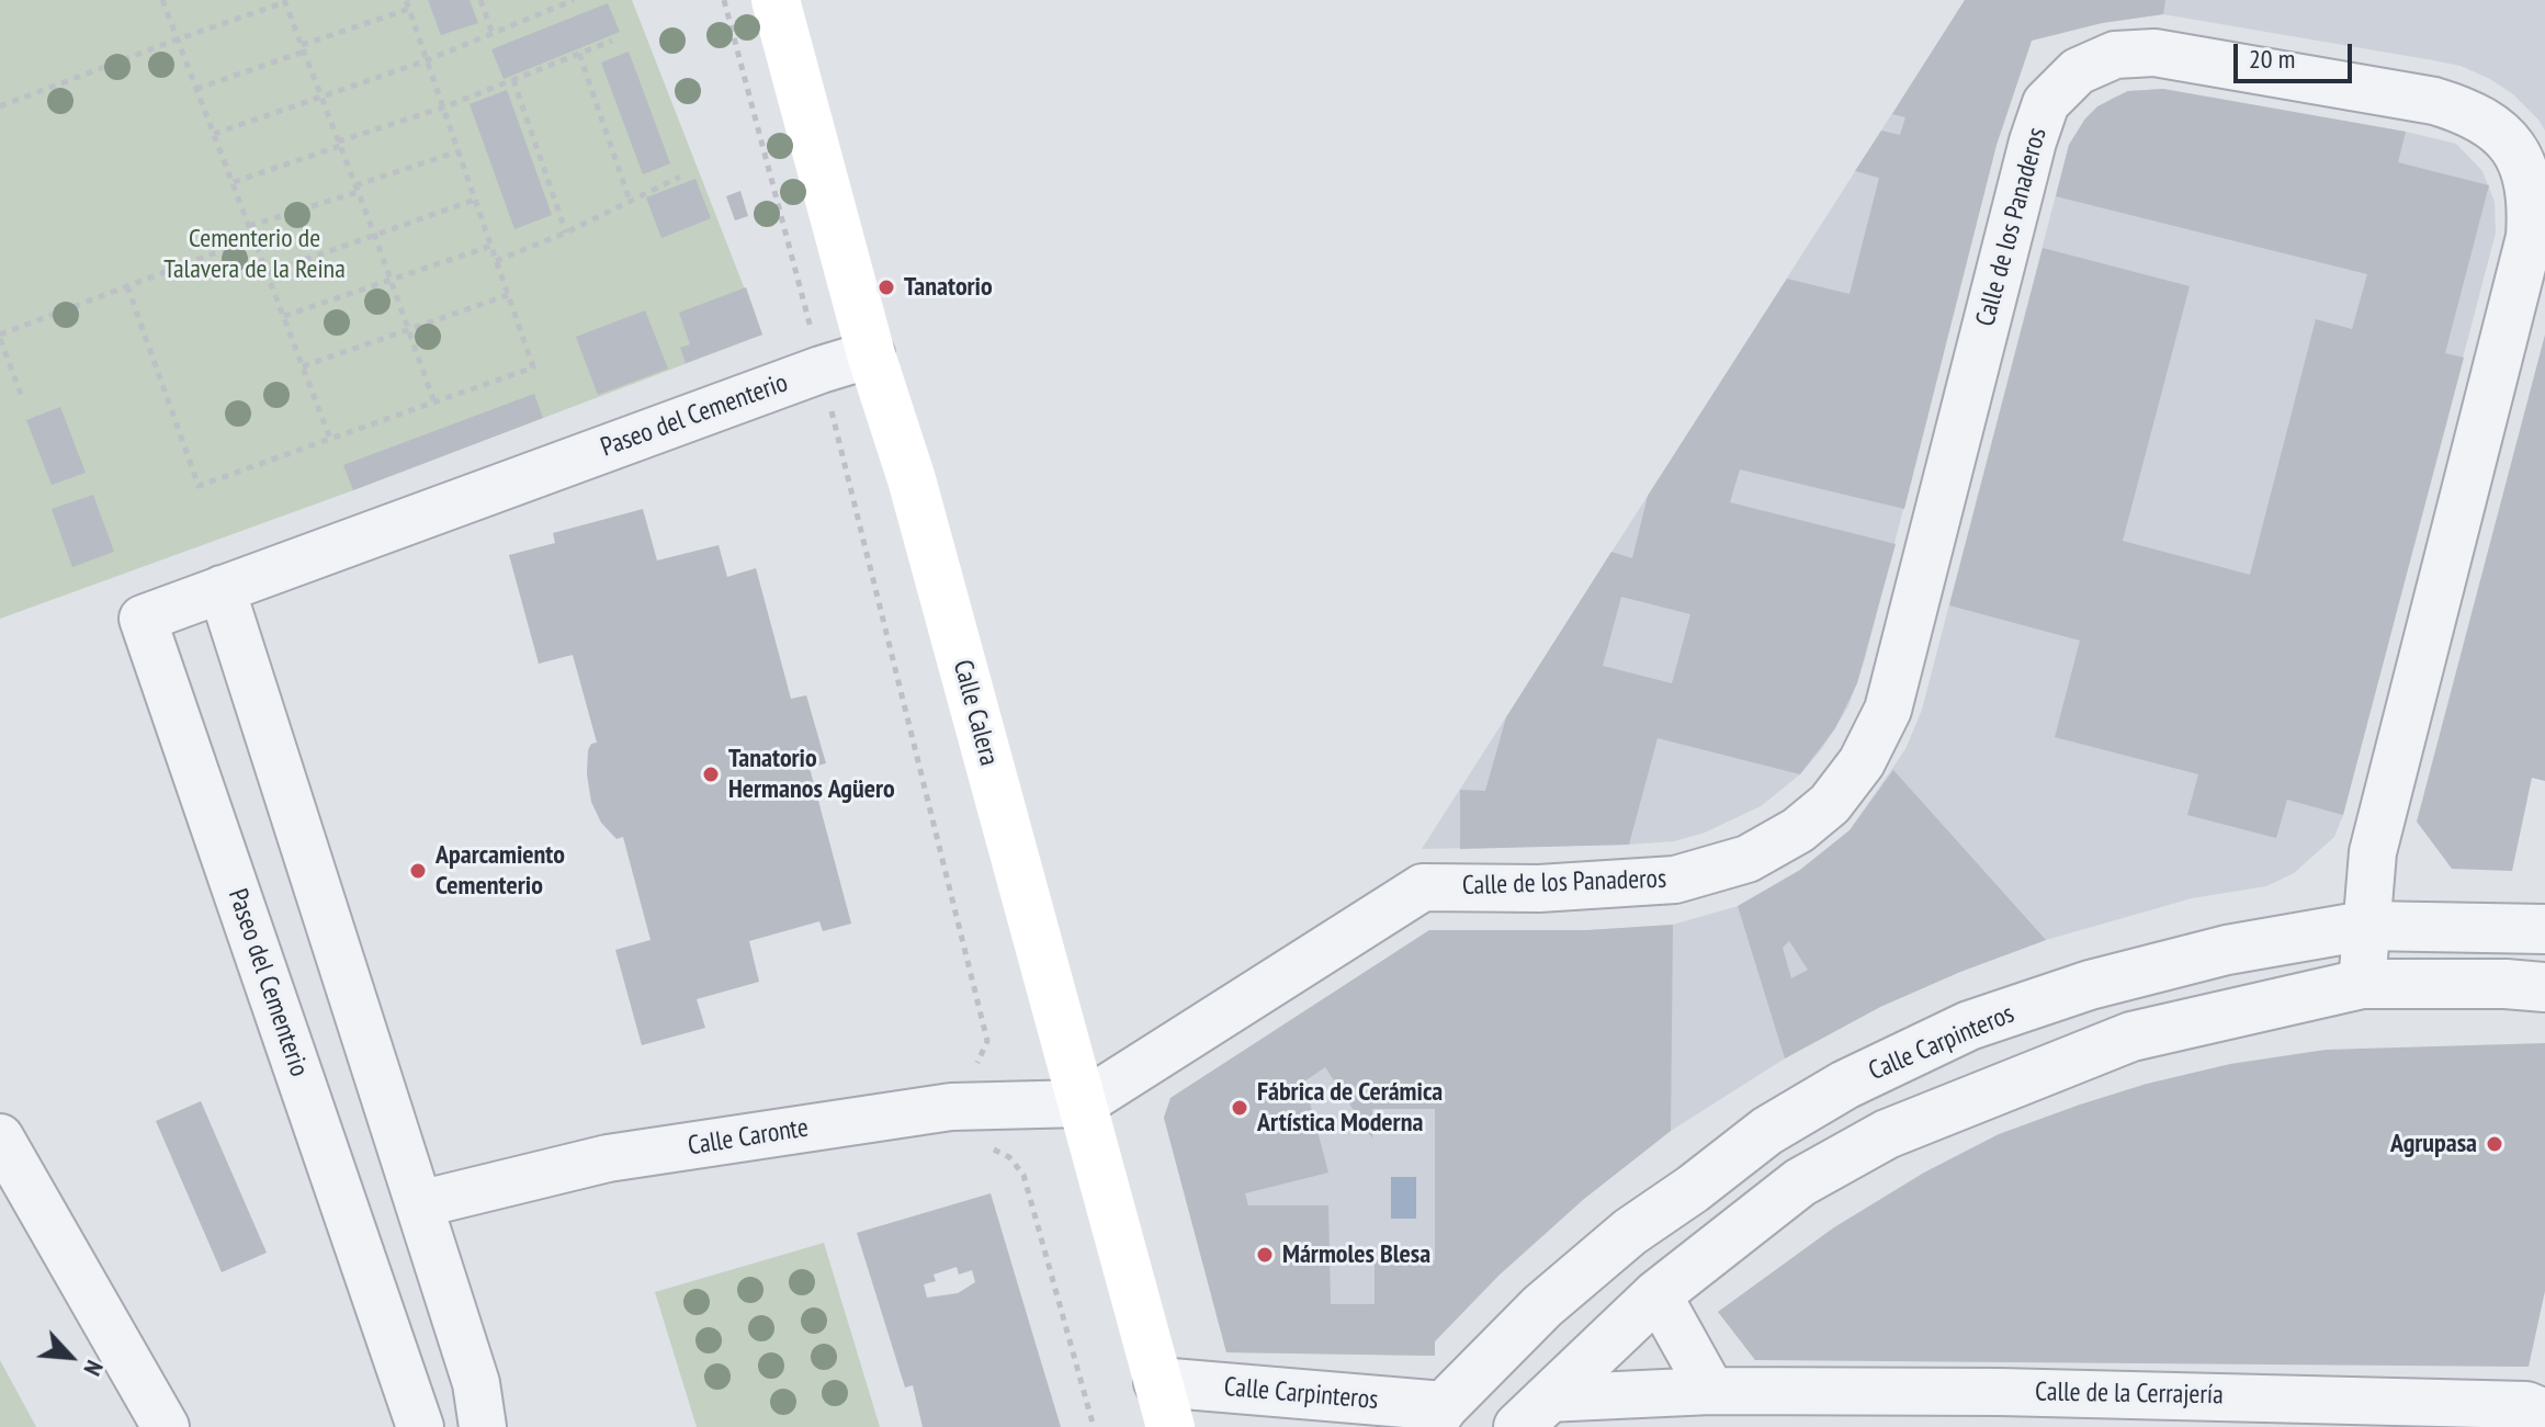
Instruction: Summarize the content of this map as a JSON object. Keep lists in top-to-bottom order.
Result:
{
  "streets": {
    "main road": ["Calle Calera"],
    "street": [
      "Calle de los Panaderos",
      "Paseo del Cementerio",
      "Calle Carpinteros",
      "Calle Caronte",
      "Calle de la Cerrajería"
    ]
  },
  "crossings": [
    ["Calle de los Panaderos", "Calle Calera"],
    ["Calle de los Panaderos", "Calle Carpinteros"],
    ["Calle de los Panaderos", "Calle Caronte"],
    ["Paseo del Cementerio", "Calle Calera"],
    ["Calle Calera", "Calle Carpinteros"],
    ["Calle Calera", "Calle Caronte"]
  ],
  "parks": ["Cementerio de Talavera de la Reina"],
  "places": [
    "Tanatorio",
    "Tanatorio Hermanos Agüero",
    "Aparcamiento Cementerio",
    "Fábrica de Cerámica Artística Moderna",
    "Agrupasa",
    "Mármoles Blesa"
  ],
  "scale_bar": "20 m",
  "north": "bottom right"
}
